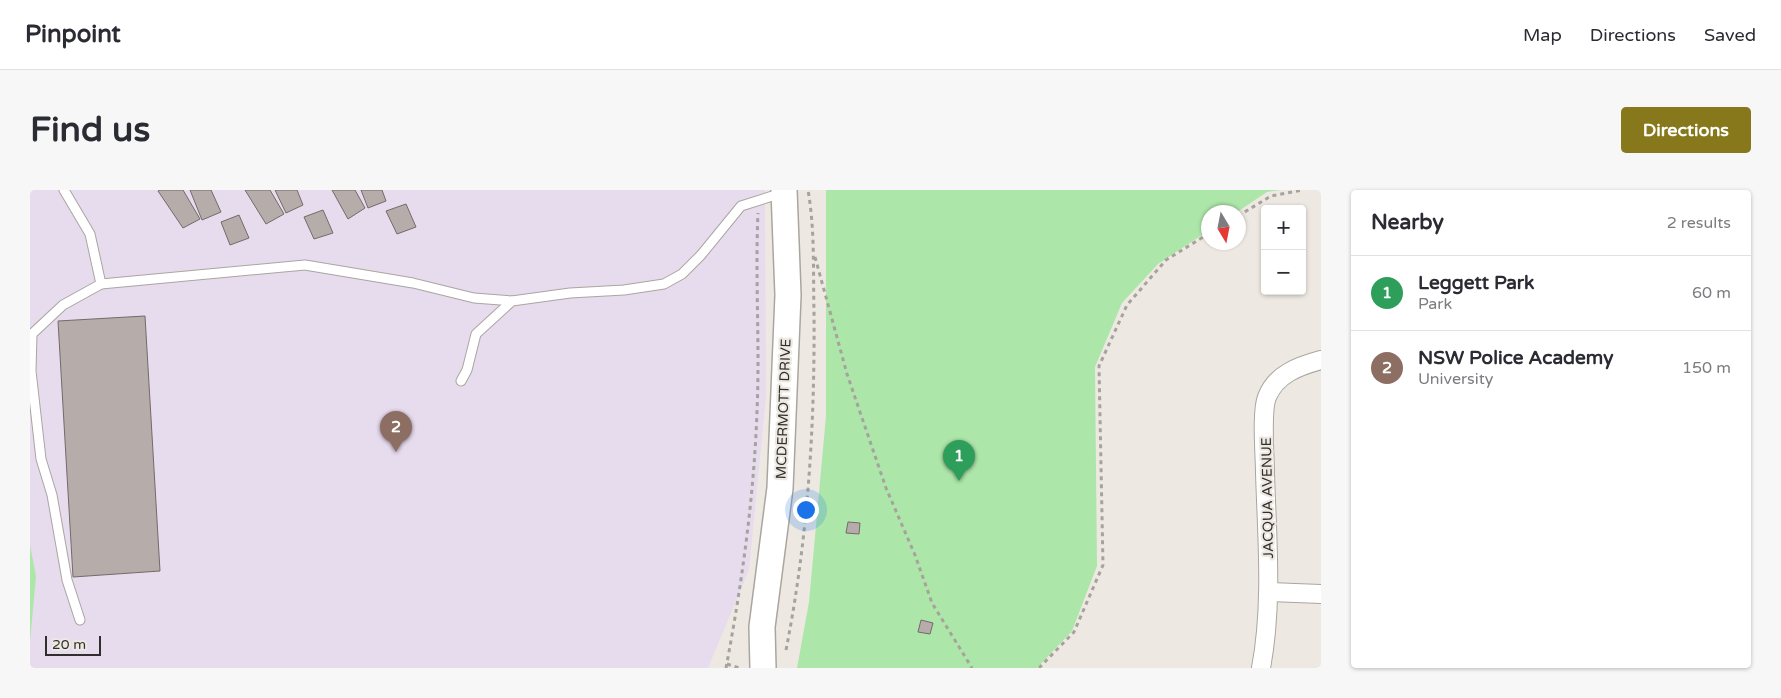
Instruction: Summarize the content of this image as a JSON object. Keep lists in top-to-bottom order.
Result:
{
  "streets": {
    "main road": ["MCDERMOTT DRIVE"],
    "street": ["JACQUA AVENUE"]
  },
  "scale_bar": "20 m",
  "north": "bottom",
  "page": {
    "header": "Pinpoint",
    "nav": ["Map", "Directions", "Saved"],
    "buttons": "Directions",
    "title": "Find us",
    "heading": ["Nearby", "2 results"],
    "map_buttons": ["+", "−"],
    "list": [
      {
        "mark": "1",
        "name": "Leggett Park",
        "note": "Park",
        "value": "60 m"
      },
      {
        "mark": "2",
        "name": "NSW Police Academy",
        "note": "University",
        "value": "150 m"
      }
    ],
    "pins": ["2", "1"],
    "scale": "20 m"
  }
}
